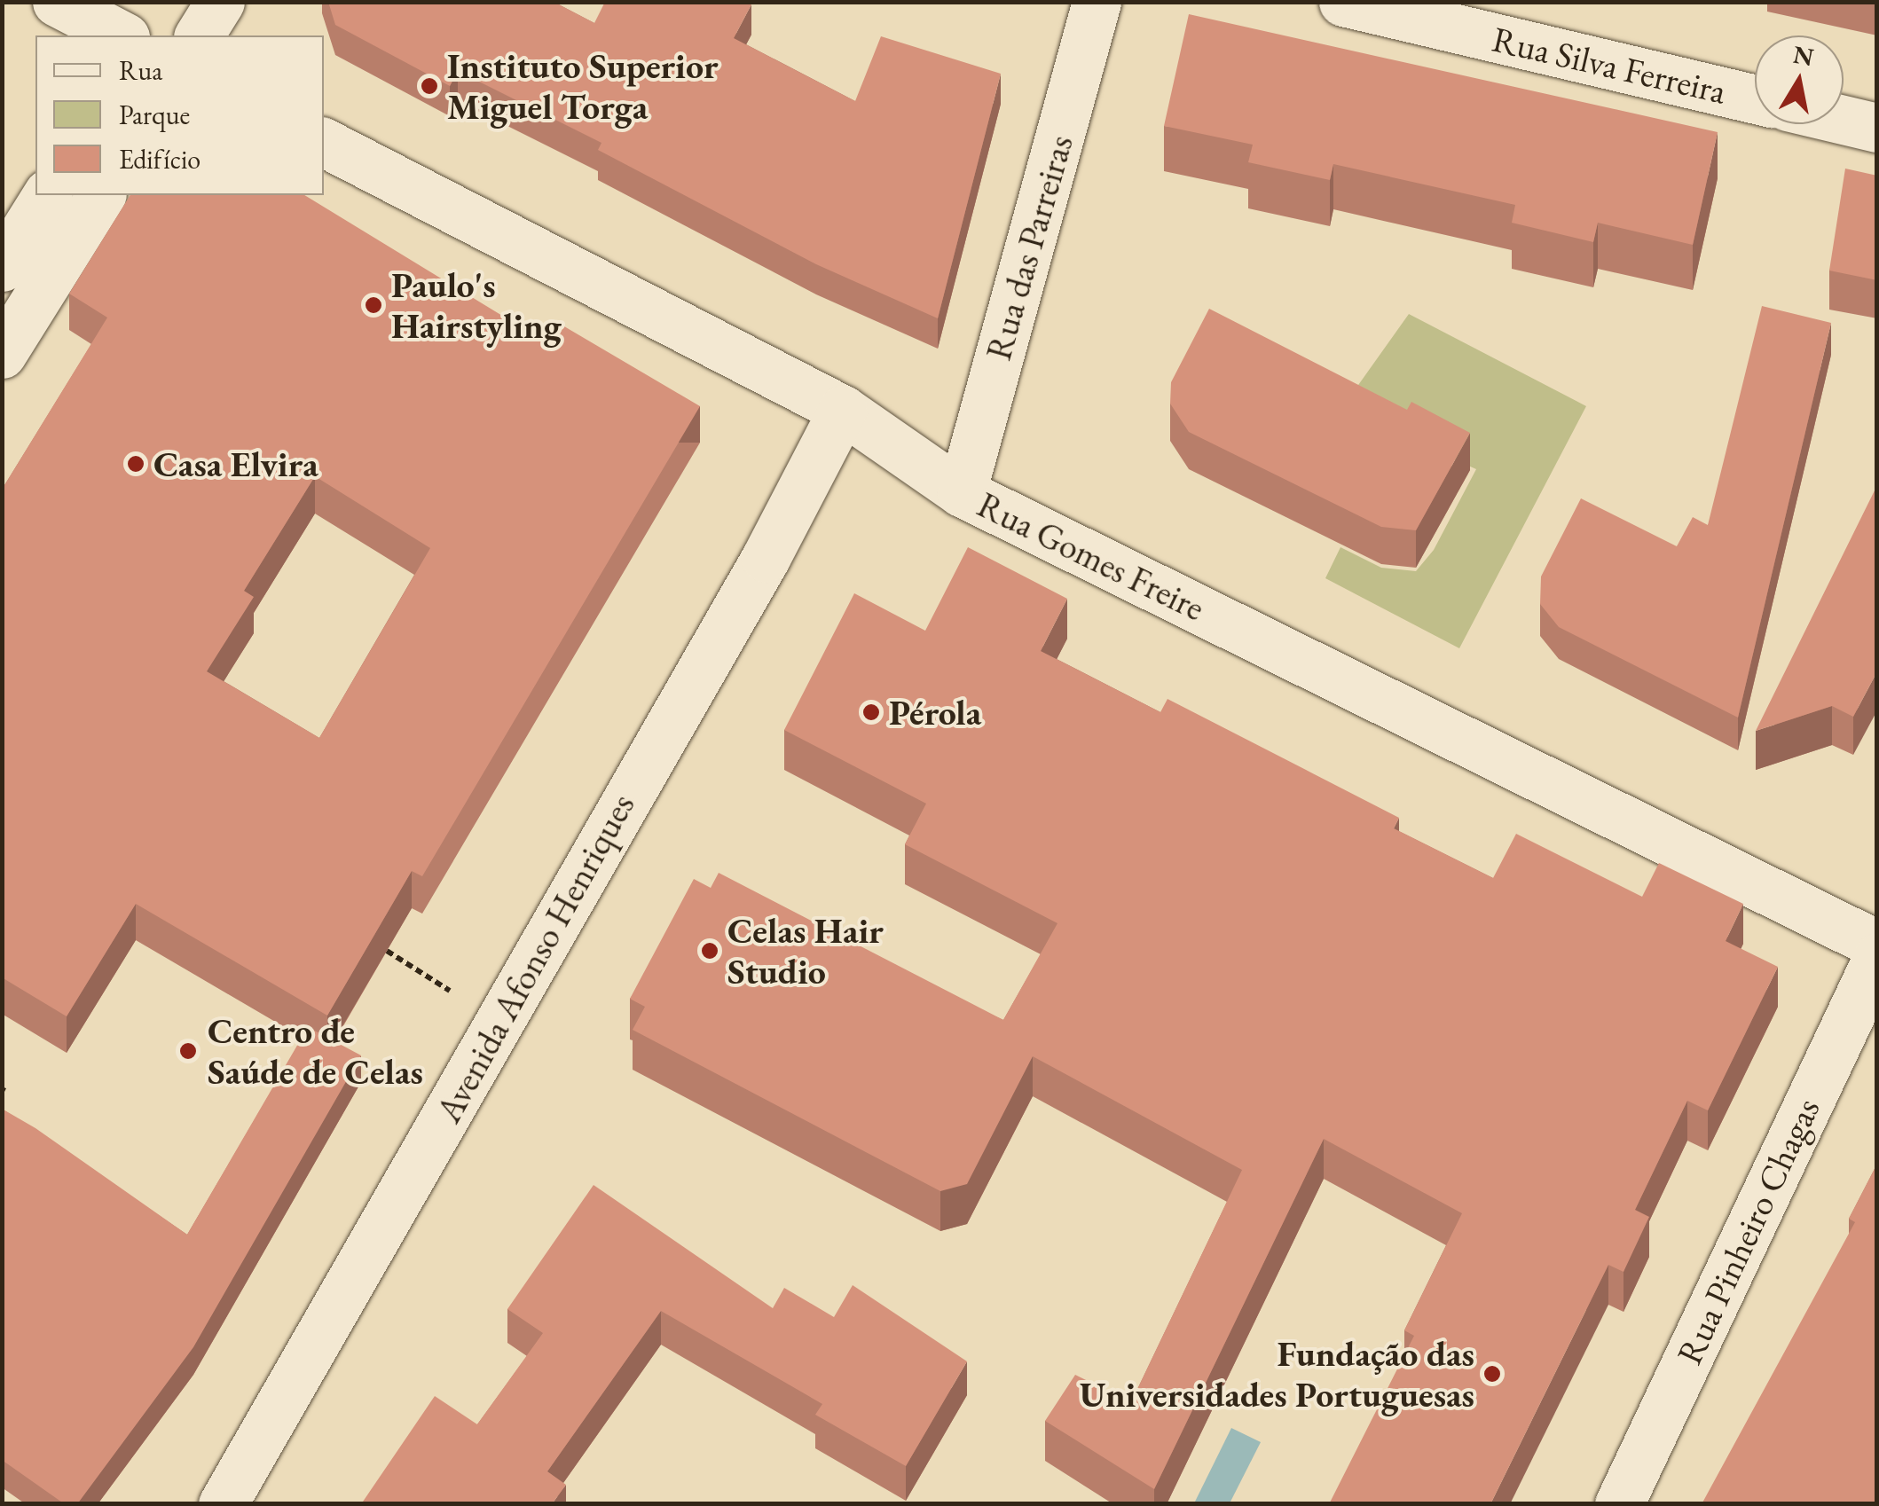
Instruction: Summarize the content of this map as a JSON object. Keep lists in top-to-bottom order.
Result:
{
  "streets": {
    "street": [
      "Rua Silva Ferreira",
      "Rua das Parreiras",
      "Rua Gomes Freire",
      "Avenida Afonso Henriques",
      "Rua Pinheiro Chagas"
    ]
  },
  "crossings": [
    ["Rua das Parreiras", "Rua Gomes Freire"],
    ["Rua Gomes Freire", "Avenida Afonso Henriques"]
  ],
  "places": [
    "Instituto Superior Miguel Torga",
    "Paulo's Hairstyling",
    "Casa Elvira",
    "Pérola",
    "Celas Hair Studio",
    "Centro de Saúde de Celas",
    "Fundação das Universidades Portuguesas"
  ],
  "legend": ["Rua", "Parque", "Edifício"],
  "north": "top"
}
